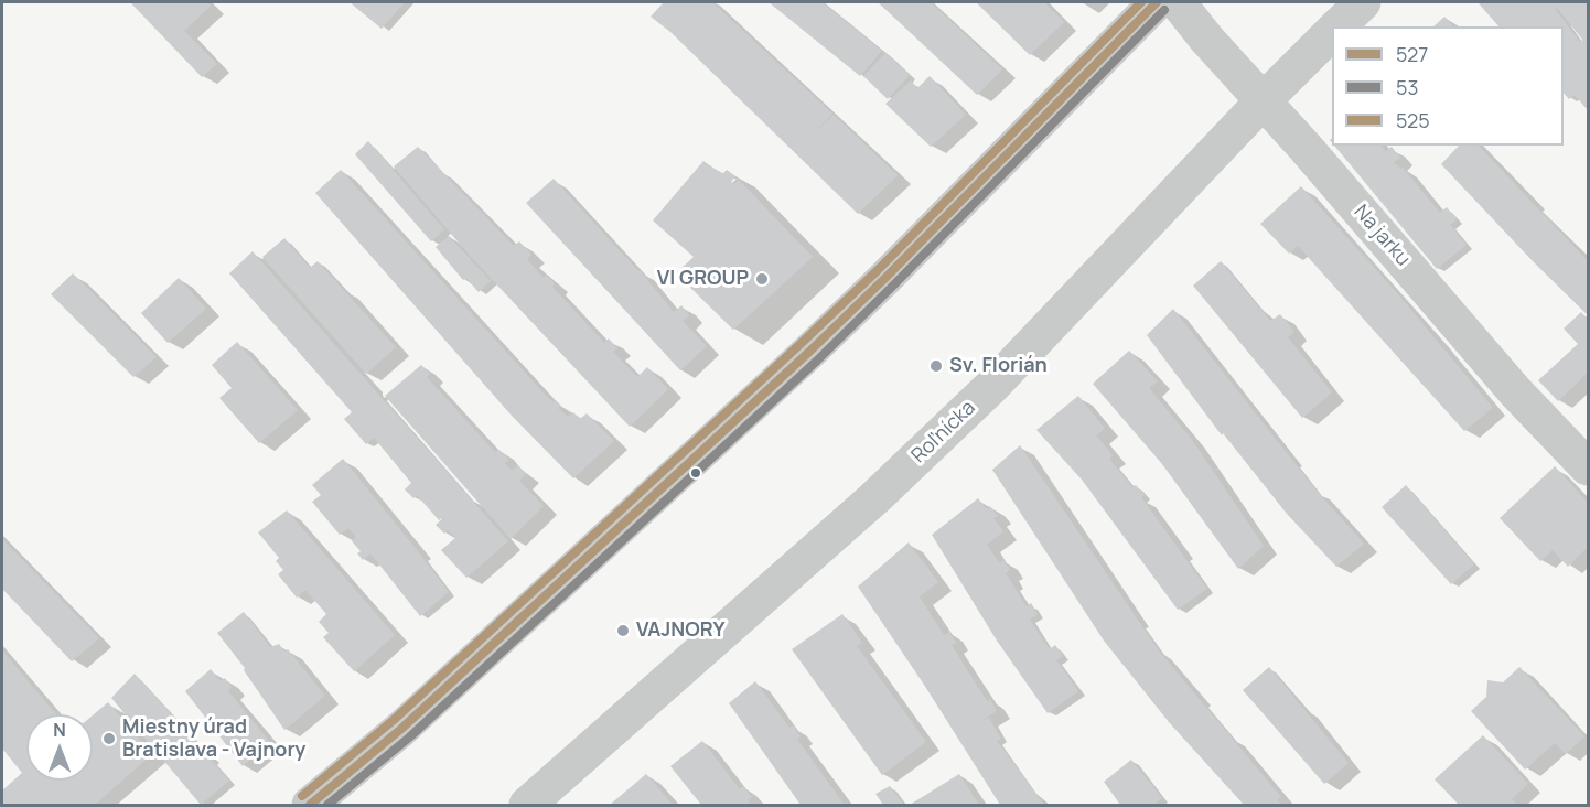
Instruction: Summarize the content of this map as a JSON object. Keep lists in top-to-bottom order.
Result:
{
  "streets": {
    "street": ["Na jarku", "Roľnícka"]
  },
  "crossings": [
    ["Na jarku", "Roľnícka"]
  ],
  "places": [
    "VI GROUP",
    "Sv. Florián",
    "VAJNORY",
    "Miestny úrad Bratislava - Vajnory"
  ],
  "lines": ["transit line 527", "transit line 525", "transit line 53"],
  "legend": ["527", "53", "525"],
  "north": "top"
}
